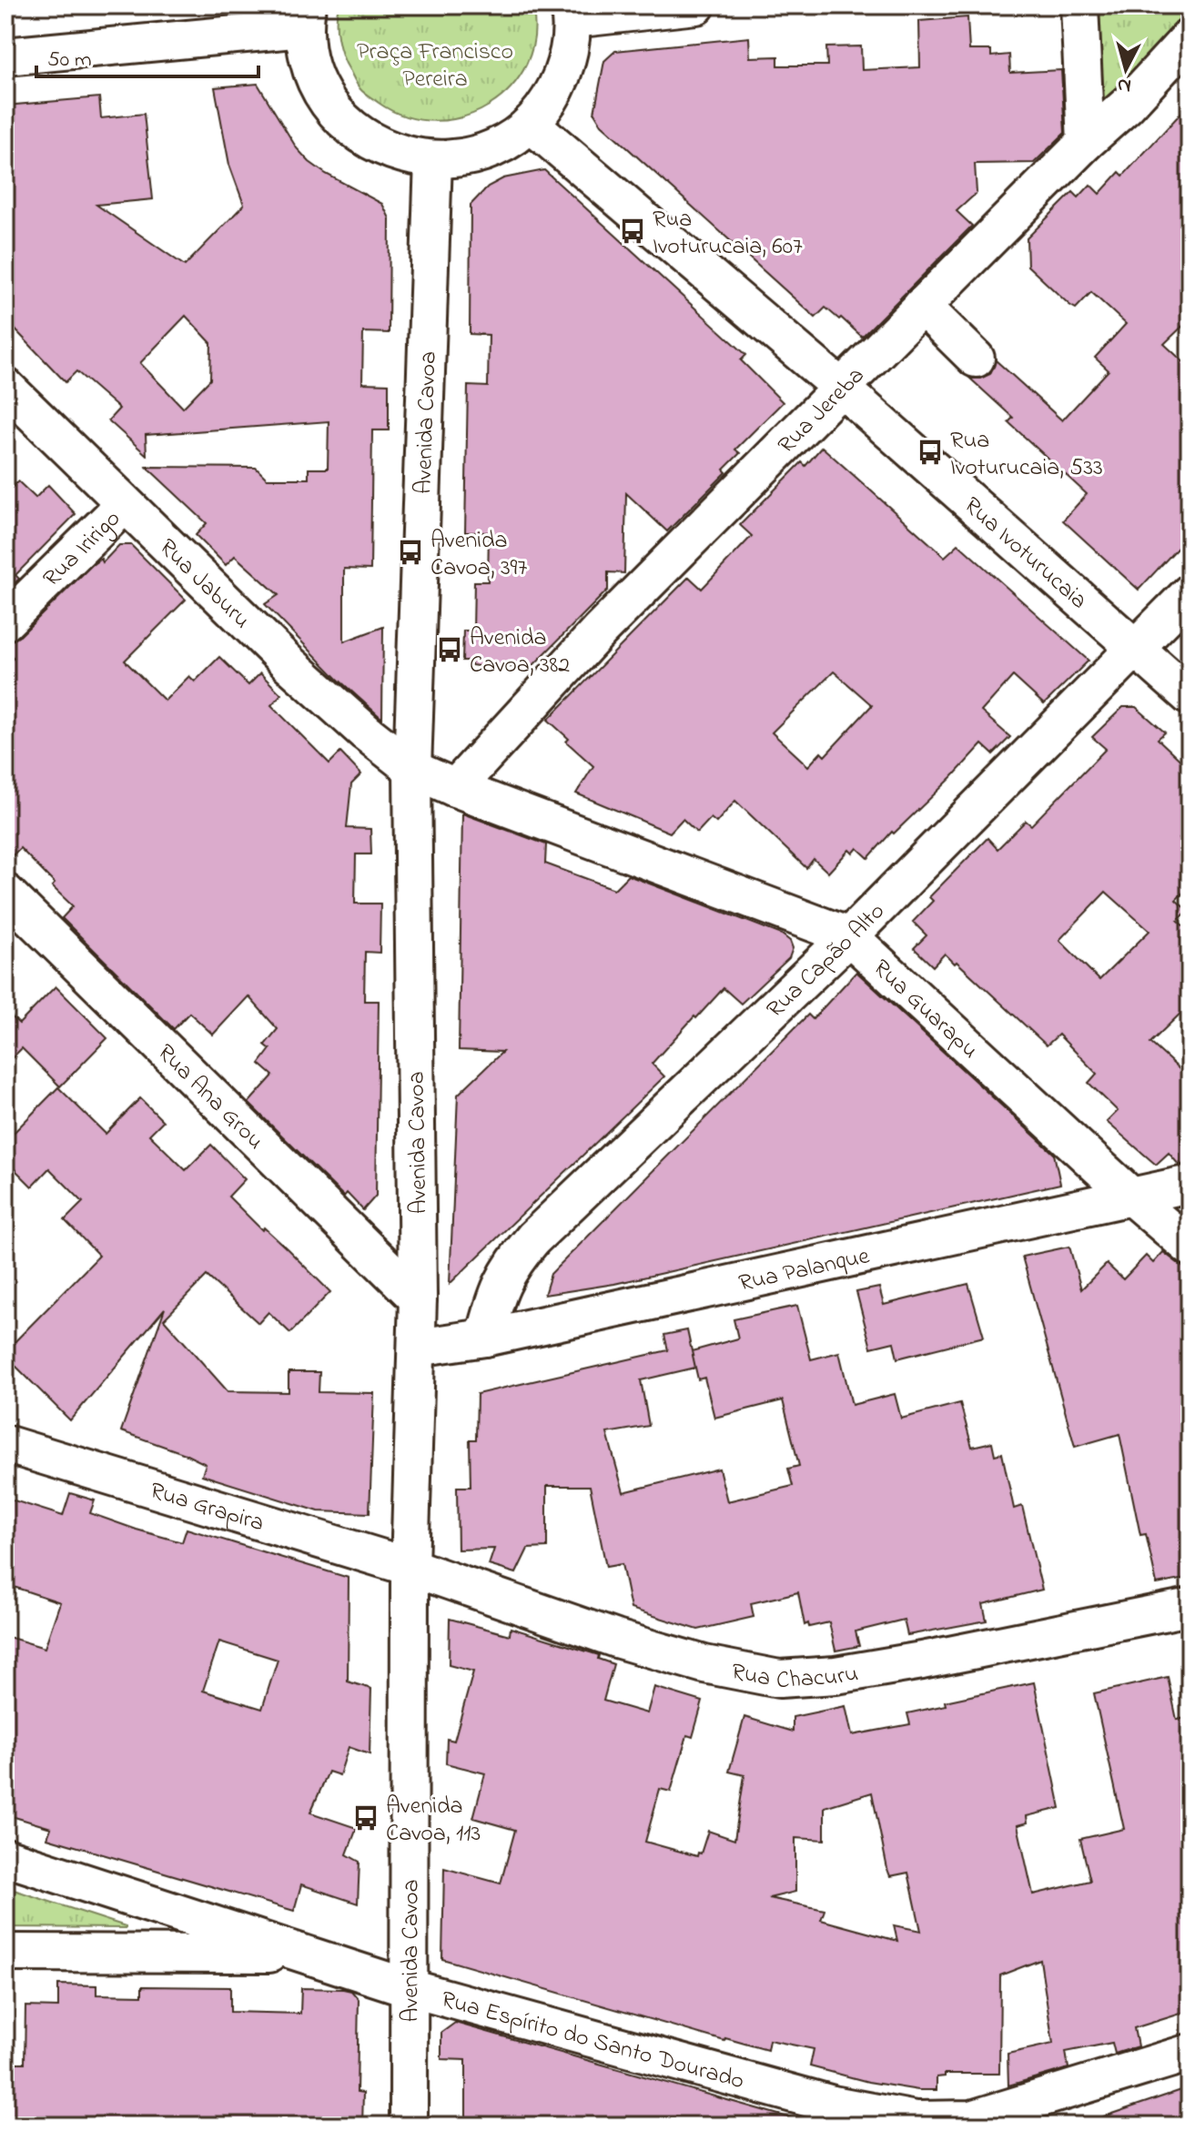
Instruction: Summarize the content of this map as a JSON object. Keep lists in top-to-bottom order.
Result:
{
  "streets": {
    "street": [
      "Rua Jereba",
      "Avenida Cavoa",
      "Rua Iririgo",
      "Rua Ivoturucaia",
      "Rua Jaburu",
      "Rua Capão Alto",
      "Rua Guarapu",
      "Rua Ana Grou",
      "Rua Palanque",
      "Rua Grapira",
      "Rua Chacuru",
      "Rua Espírito do Santo Dourado"
    ]
  },
  "crossings": [
    ["Rua Jereba", "Rua Ivoturucaia"],
    ["Rua Jereba", "Rua Guarapu"],
    ["Avenida Cavoa", "Rua Jaburu"],
    ["Avenida Cavoa", "Rua Guarapu"],
    ["Avenida Cavoa", "Rua Ana Grou"],
    ["Avenida Cavoa", "Rua Palanque"],
    ["Avenida Cavoa", "Rua Grapira"],
    ["Avenida Cavoa", "Rua Chacuru"],
    ["Avenida Cavoa", "Rua Espírito do Santo Dourado"],
    ["Rua Iririgo", "Rua Jaburu"],
    ["Rua Ivoturucaia", "Rua Capão Alto"],
    ["Rua Jaburu", "Rua Guarapu"],
    ["Rua Capão Alto", "Rua Guarapu"],
    ["Rua Capão Alto", "Rua Palanque"],
    ["Rua Guarapu", "Rua Palanque"],
    ["Rua Grapira", "Rua Chacuru"]
  ],
  "parks": ["Praça Francisco Pereira"],
  "places": {
    "bus stop": [
      "Rua Ivoturucaia, 607",
      "Rua Ivoturucaia, 533",
      "Avenida Cavoa, 397",
      "Avenida Cavoa, 382",
      "Avenida Cavoa, 113"
    ]
  },
  "scale_bar": "50 m",
  "north": "bottom"
}
